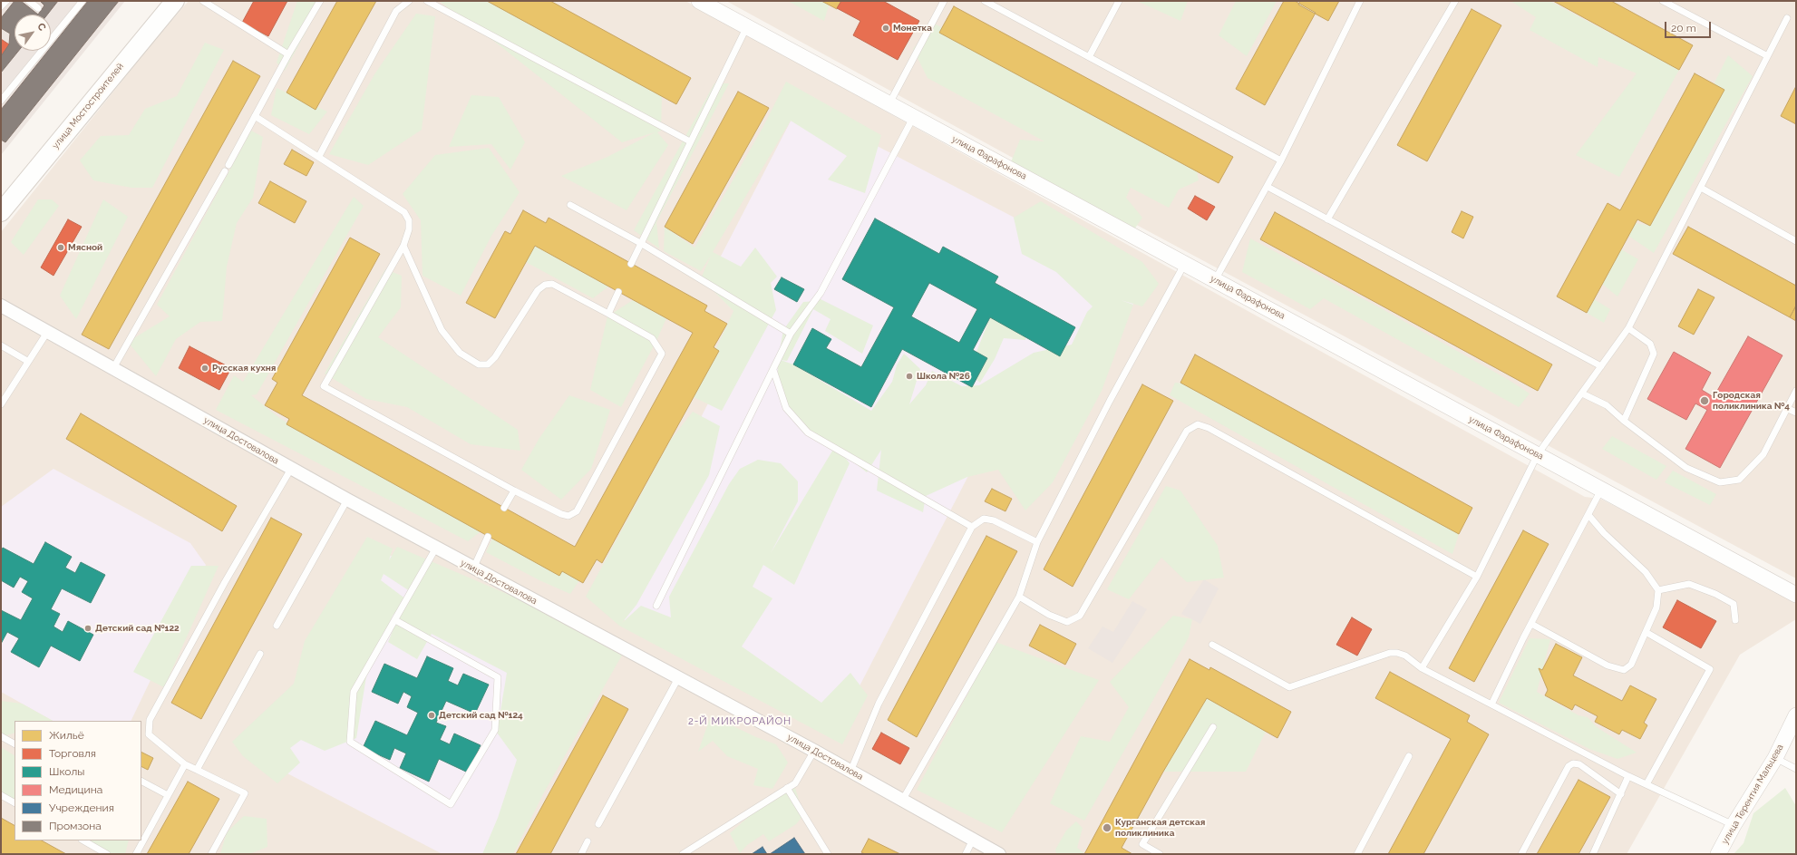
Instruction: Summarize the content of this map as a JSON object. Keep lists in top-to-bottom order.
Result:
{
  "streets": {
    "main road": ["улица Мостостроителей"],
    "street": ["улица Фарафонова", "улица Достовалова", "улица Терентия Мальцева"]
  },
  "districts": ["2-Й МИКРОРАЙОН"],
  "places": [
    "Монетка",
    "Мясной",
    "Русская кухня",
    "Школа №26",
    "Городская поликлиника №4",
    "Детский сад №122",
    "Детский сад №124",
    "Курганская детская поликлиника"
  ],
  "legend": [
    "Жильё",
    "Торговля",
    "Школы",
    "Медицина",
    "Учреждения",
    "Промзона"
  ],
  "scale_bar": "20 m",
  "north": "top right"
}
